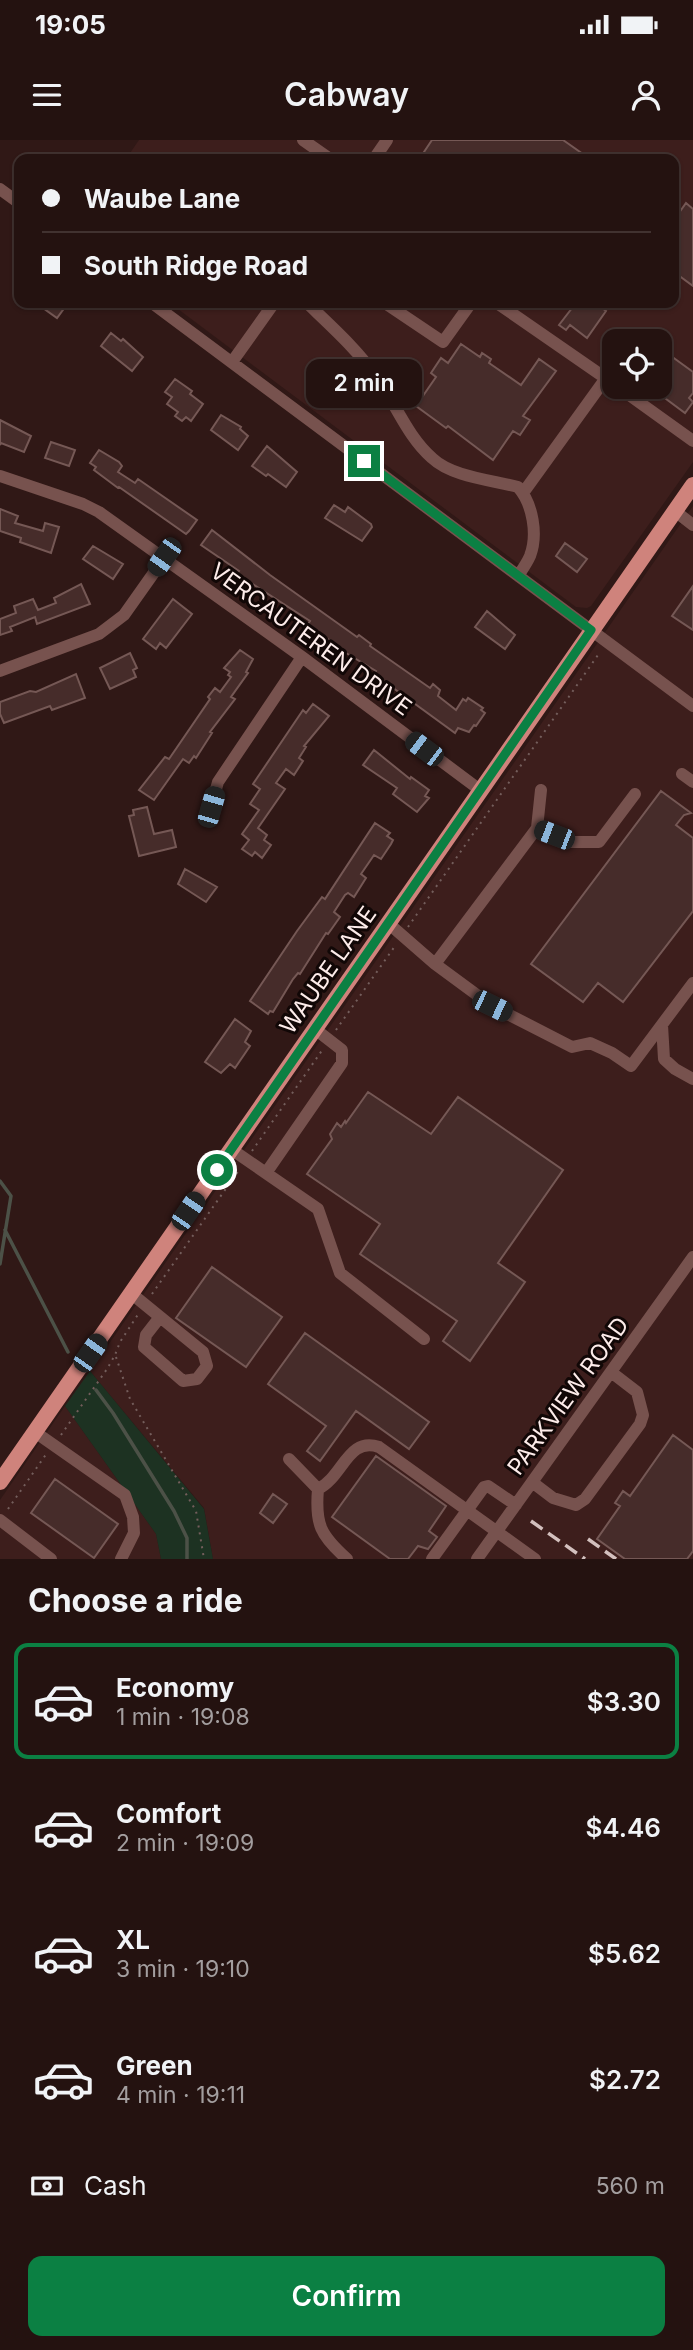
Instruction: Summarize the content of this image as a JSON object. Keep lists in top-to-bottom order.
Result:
{
  "streets": {
    "main road": ["WAUBE LANE"],
    "street": ["VERCAUTEREN DRIVE", "PARKVIEW ROAD"]
  },
  "crossings": [
    ["VERCAUTEREN DRIVE", "WAUBE LANE"]
  ],
  "page": {
    "status": "19:05",
    "header": "Cabway",
    "banner": ["Waube Lane", "South Ridge Road"],
    "bubble": "2 min",
    "heading": "Choose a ride",
    "list": [
      {
        "name": "Economy",
        "note": "1 min · 19:08",
        "value": "$3.30"
      },
      {
        "name": "Comfort",
        "note": "2 min · 19:09",
        "value": "$4.46"
      },
      {
        "name": "XL",
        "note": "3 min · 19:10",
        "value": "$5.62"
      },
      {
        "name": "Green",
        "note": "4 min · 19:11",
        "value": "$2.72"
      }
    ],
    "pay": ["Cash", "560 m"],
    "buttons": "Confirm"
  }
}
